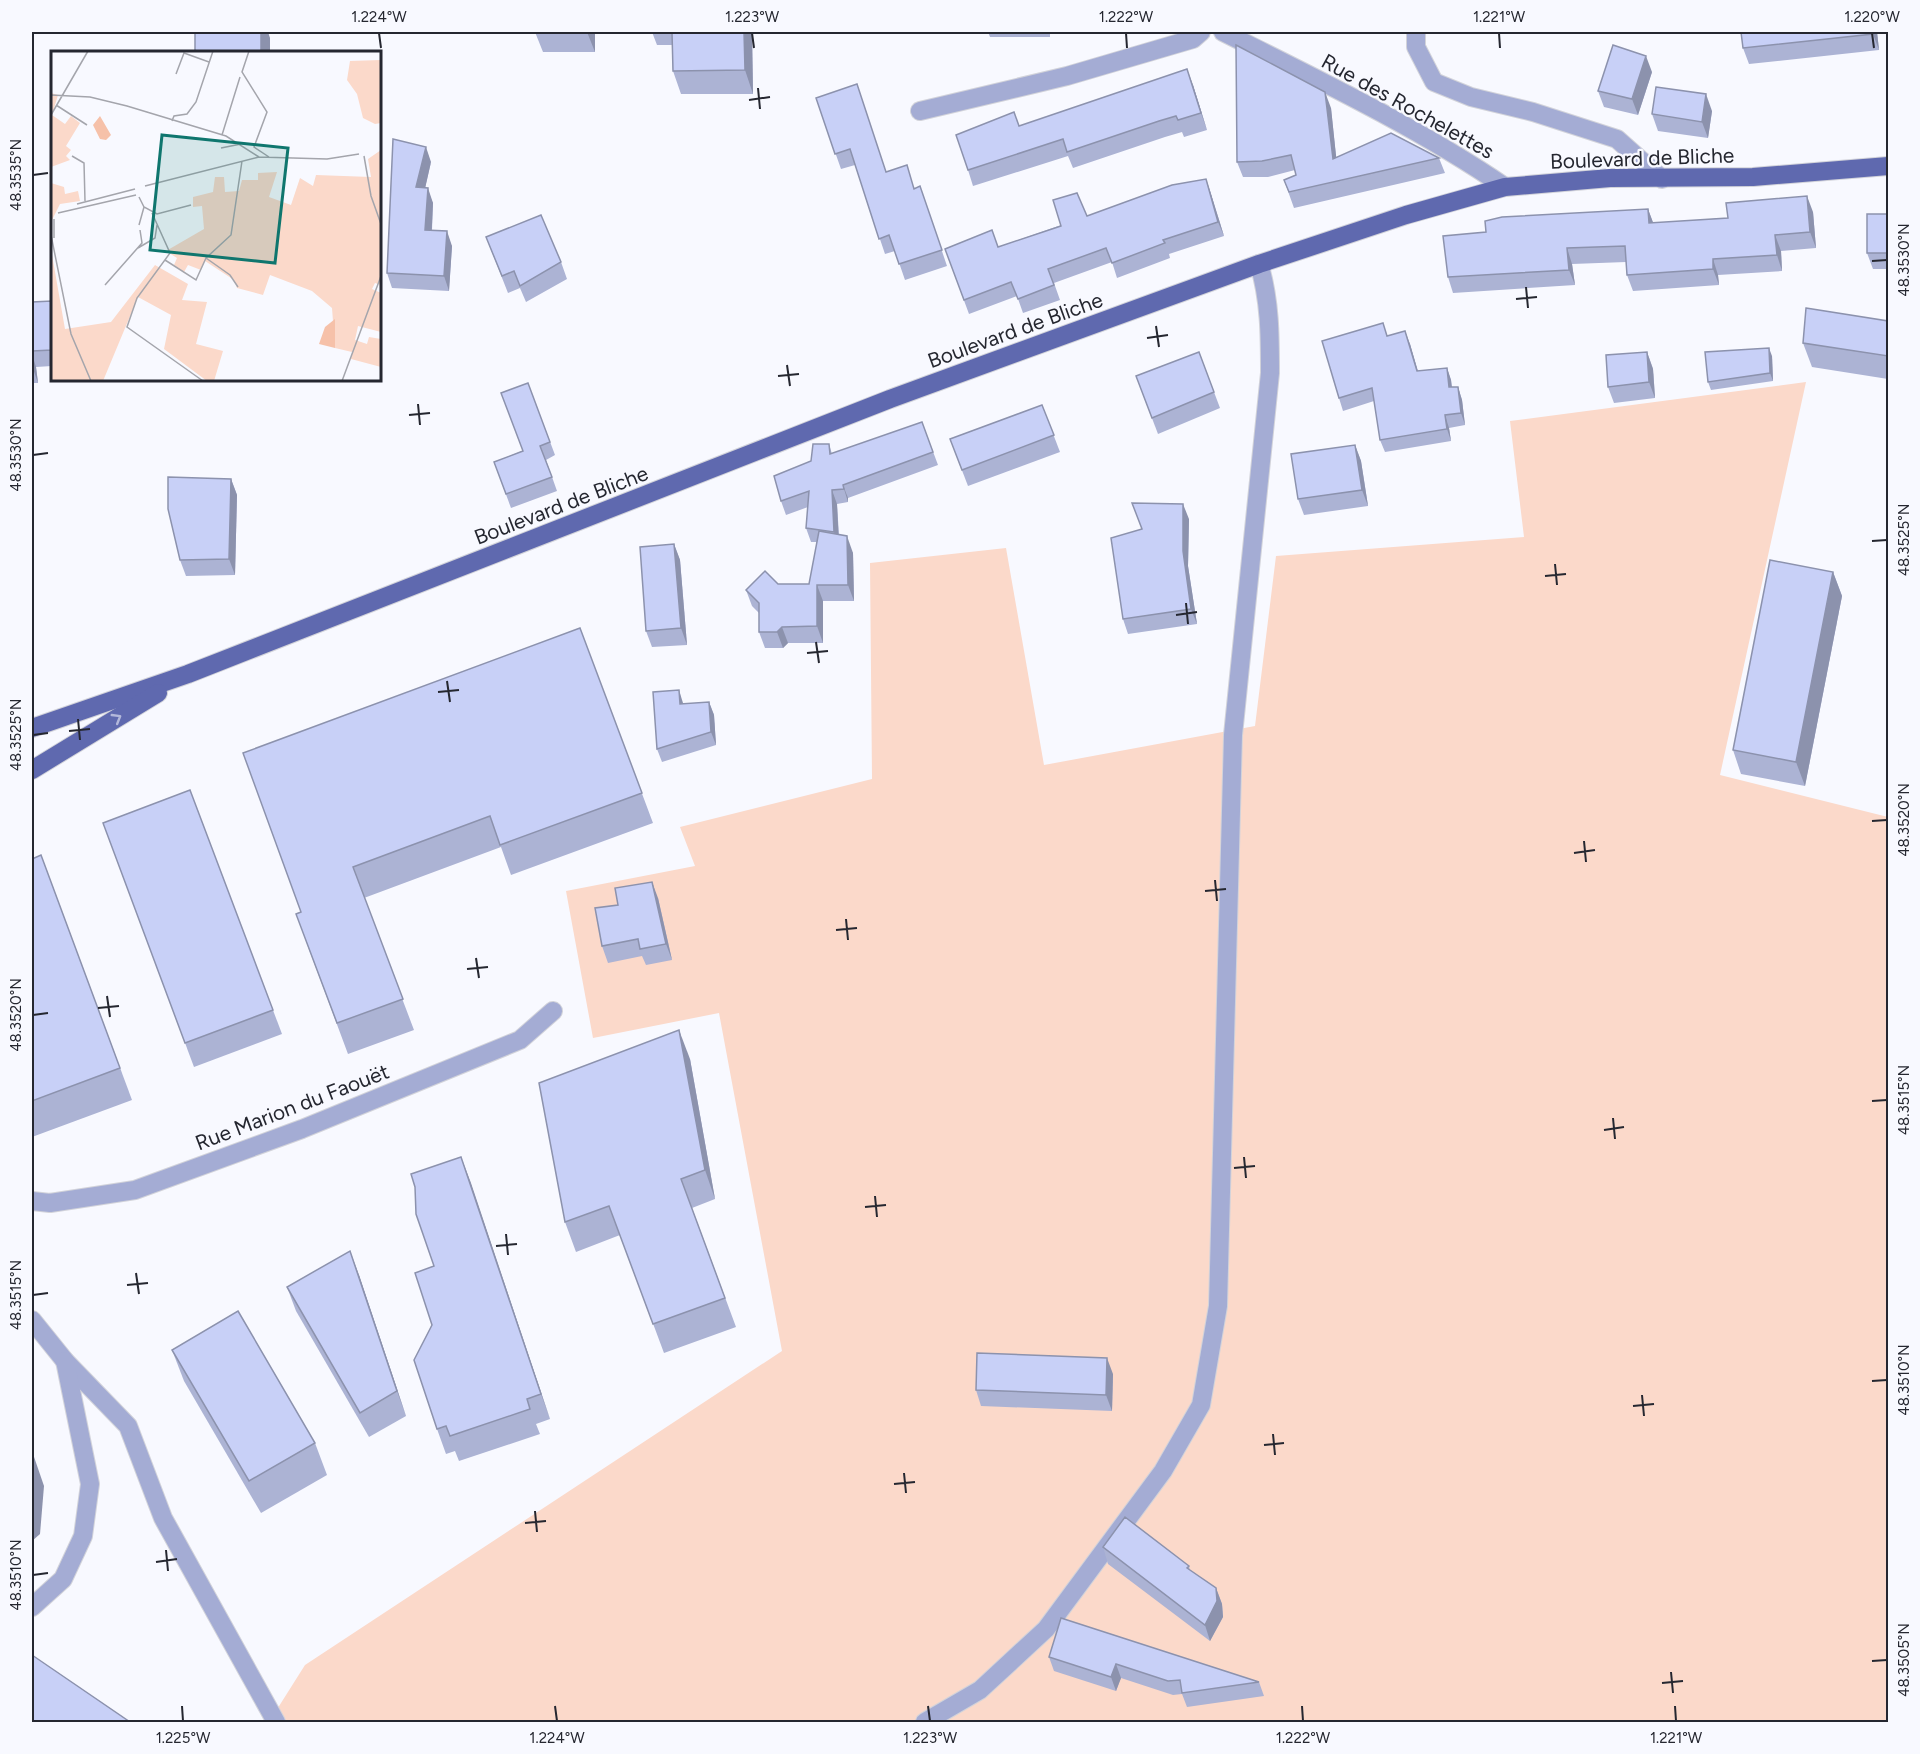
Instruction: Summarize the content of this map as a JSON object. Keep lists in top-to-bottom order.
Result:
{
  "streets": {
    "main road": ["Boulevard de Bliche"],
    "street": ["Rue des Rochelettes", "Rue Marion du Faouët"]
  },
  "crossings": [
    ["Rue des Rochelettes", "Boulevard de Bliche"]
  ],
  "coordinates": [
    "1.224°W",
    "1.223°W",
    "1.222°W",
    "1.221°W",
    "1.220°W",
    "48.3535°N",
    "48.3530°N",
    "48.3525°N",
    "48.3520°N",
    "48.3515°N",
    "48.3510°N",
    "48.3505°N",
    "1.225°W"
  ]
}
